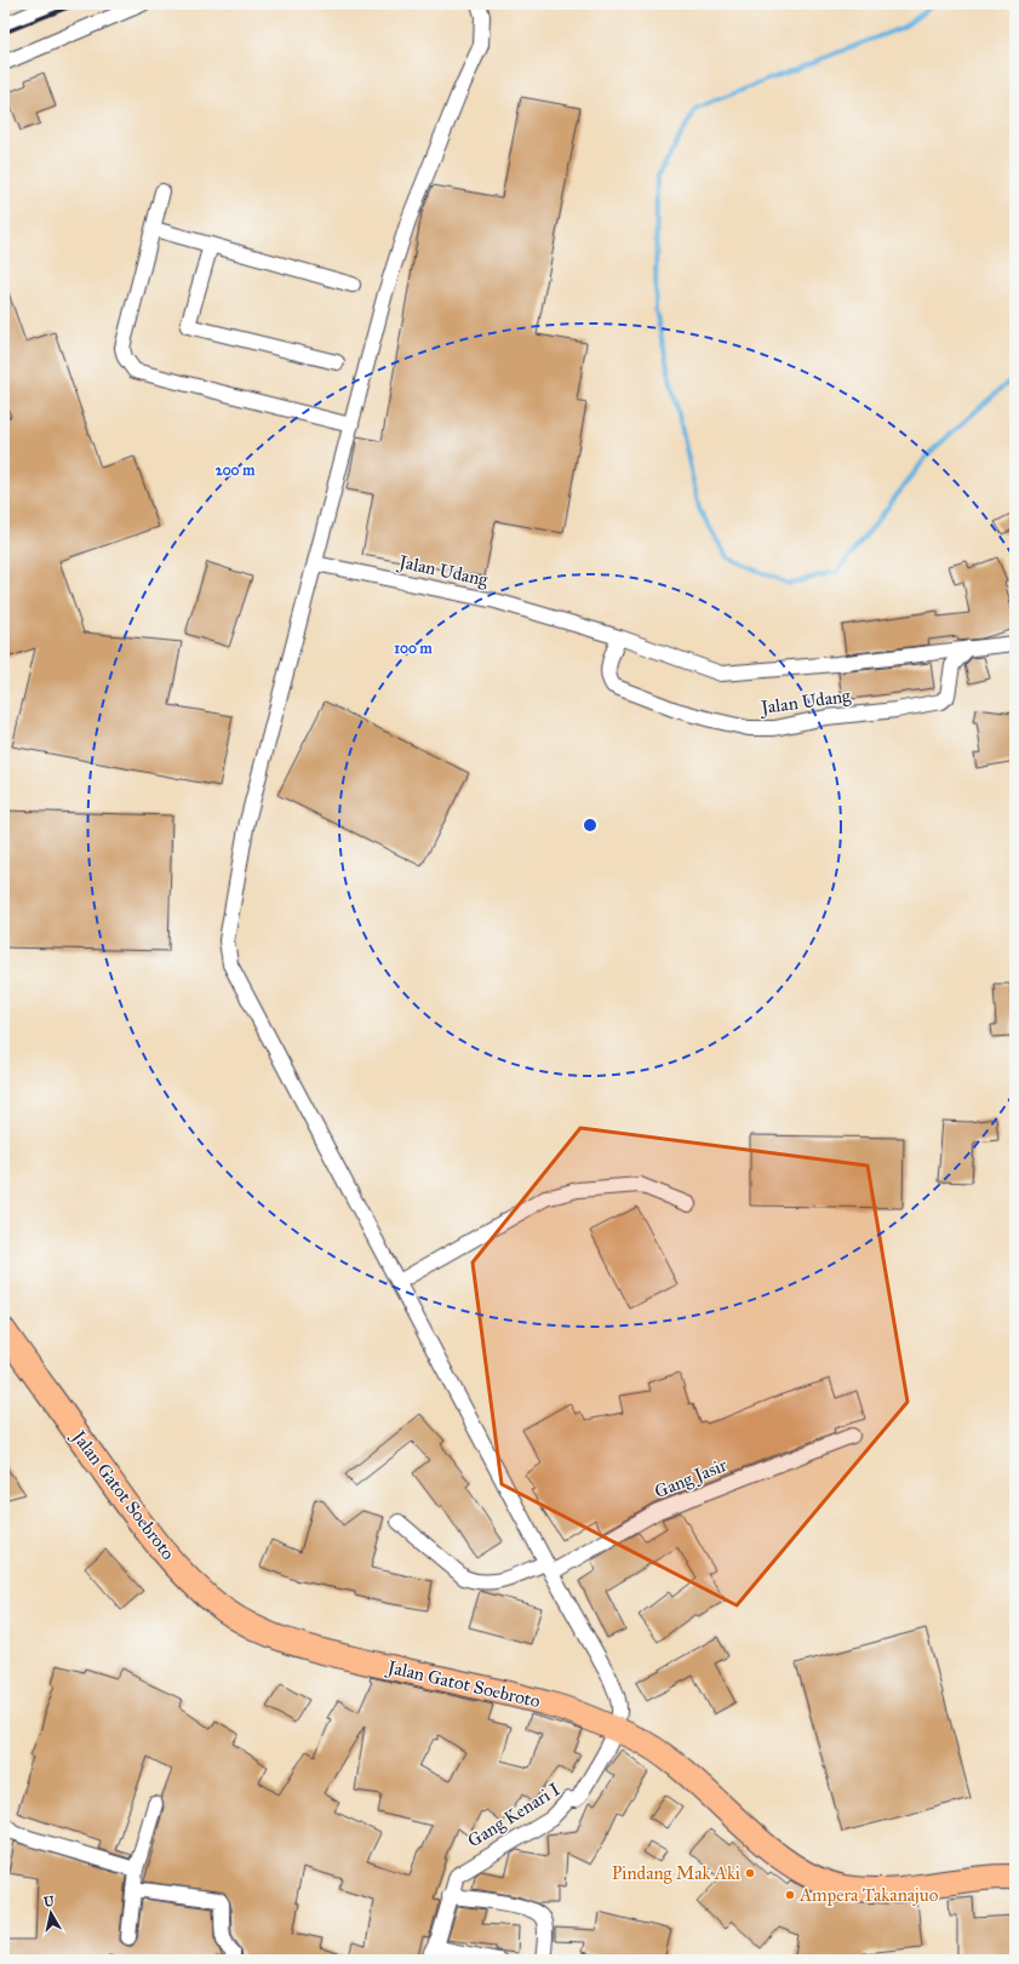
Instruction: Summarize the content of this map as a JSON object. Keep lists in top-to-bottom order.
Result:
{
  "streets": {
    "main road": ["Jalan Gatot Soebroto"],
    "street": ["Jalan Udang", "Gang Jasir", "Gang Kenari I"]
  },
  "crossings": [
    ["Jalan Gatot Soebroto", "Gang Kenari I"]
  ],
  "places": ["Pindang Mak Aki", "Ampera Takanajuo"],
  "north": "top",
  "rings": ["200 m", "100 m"]
}
